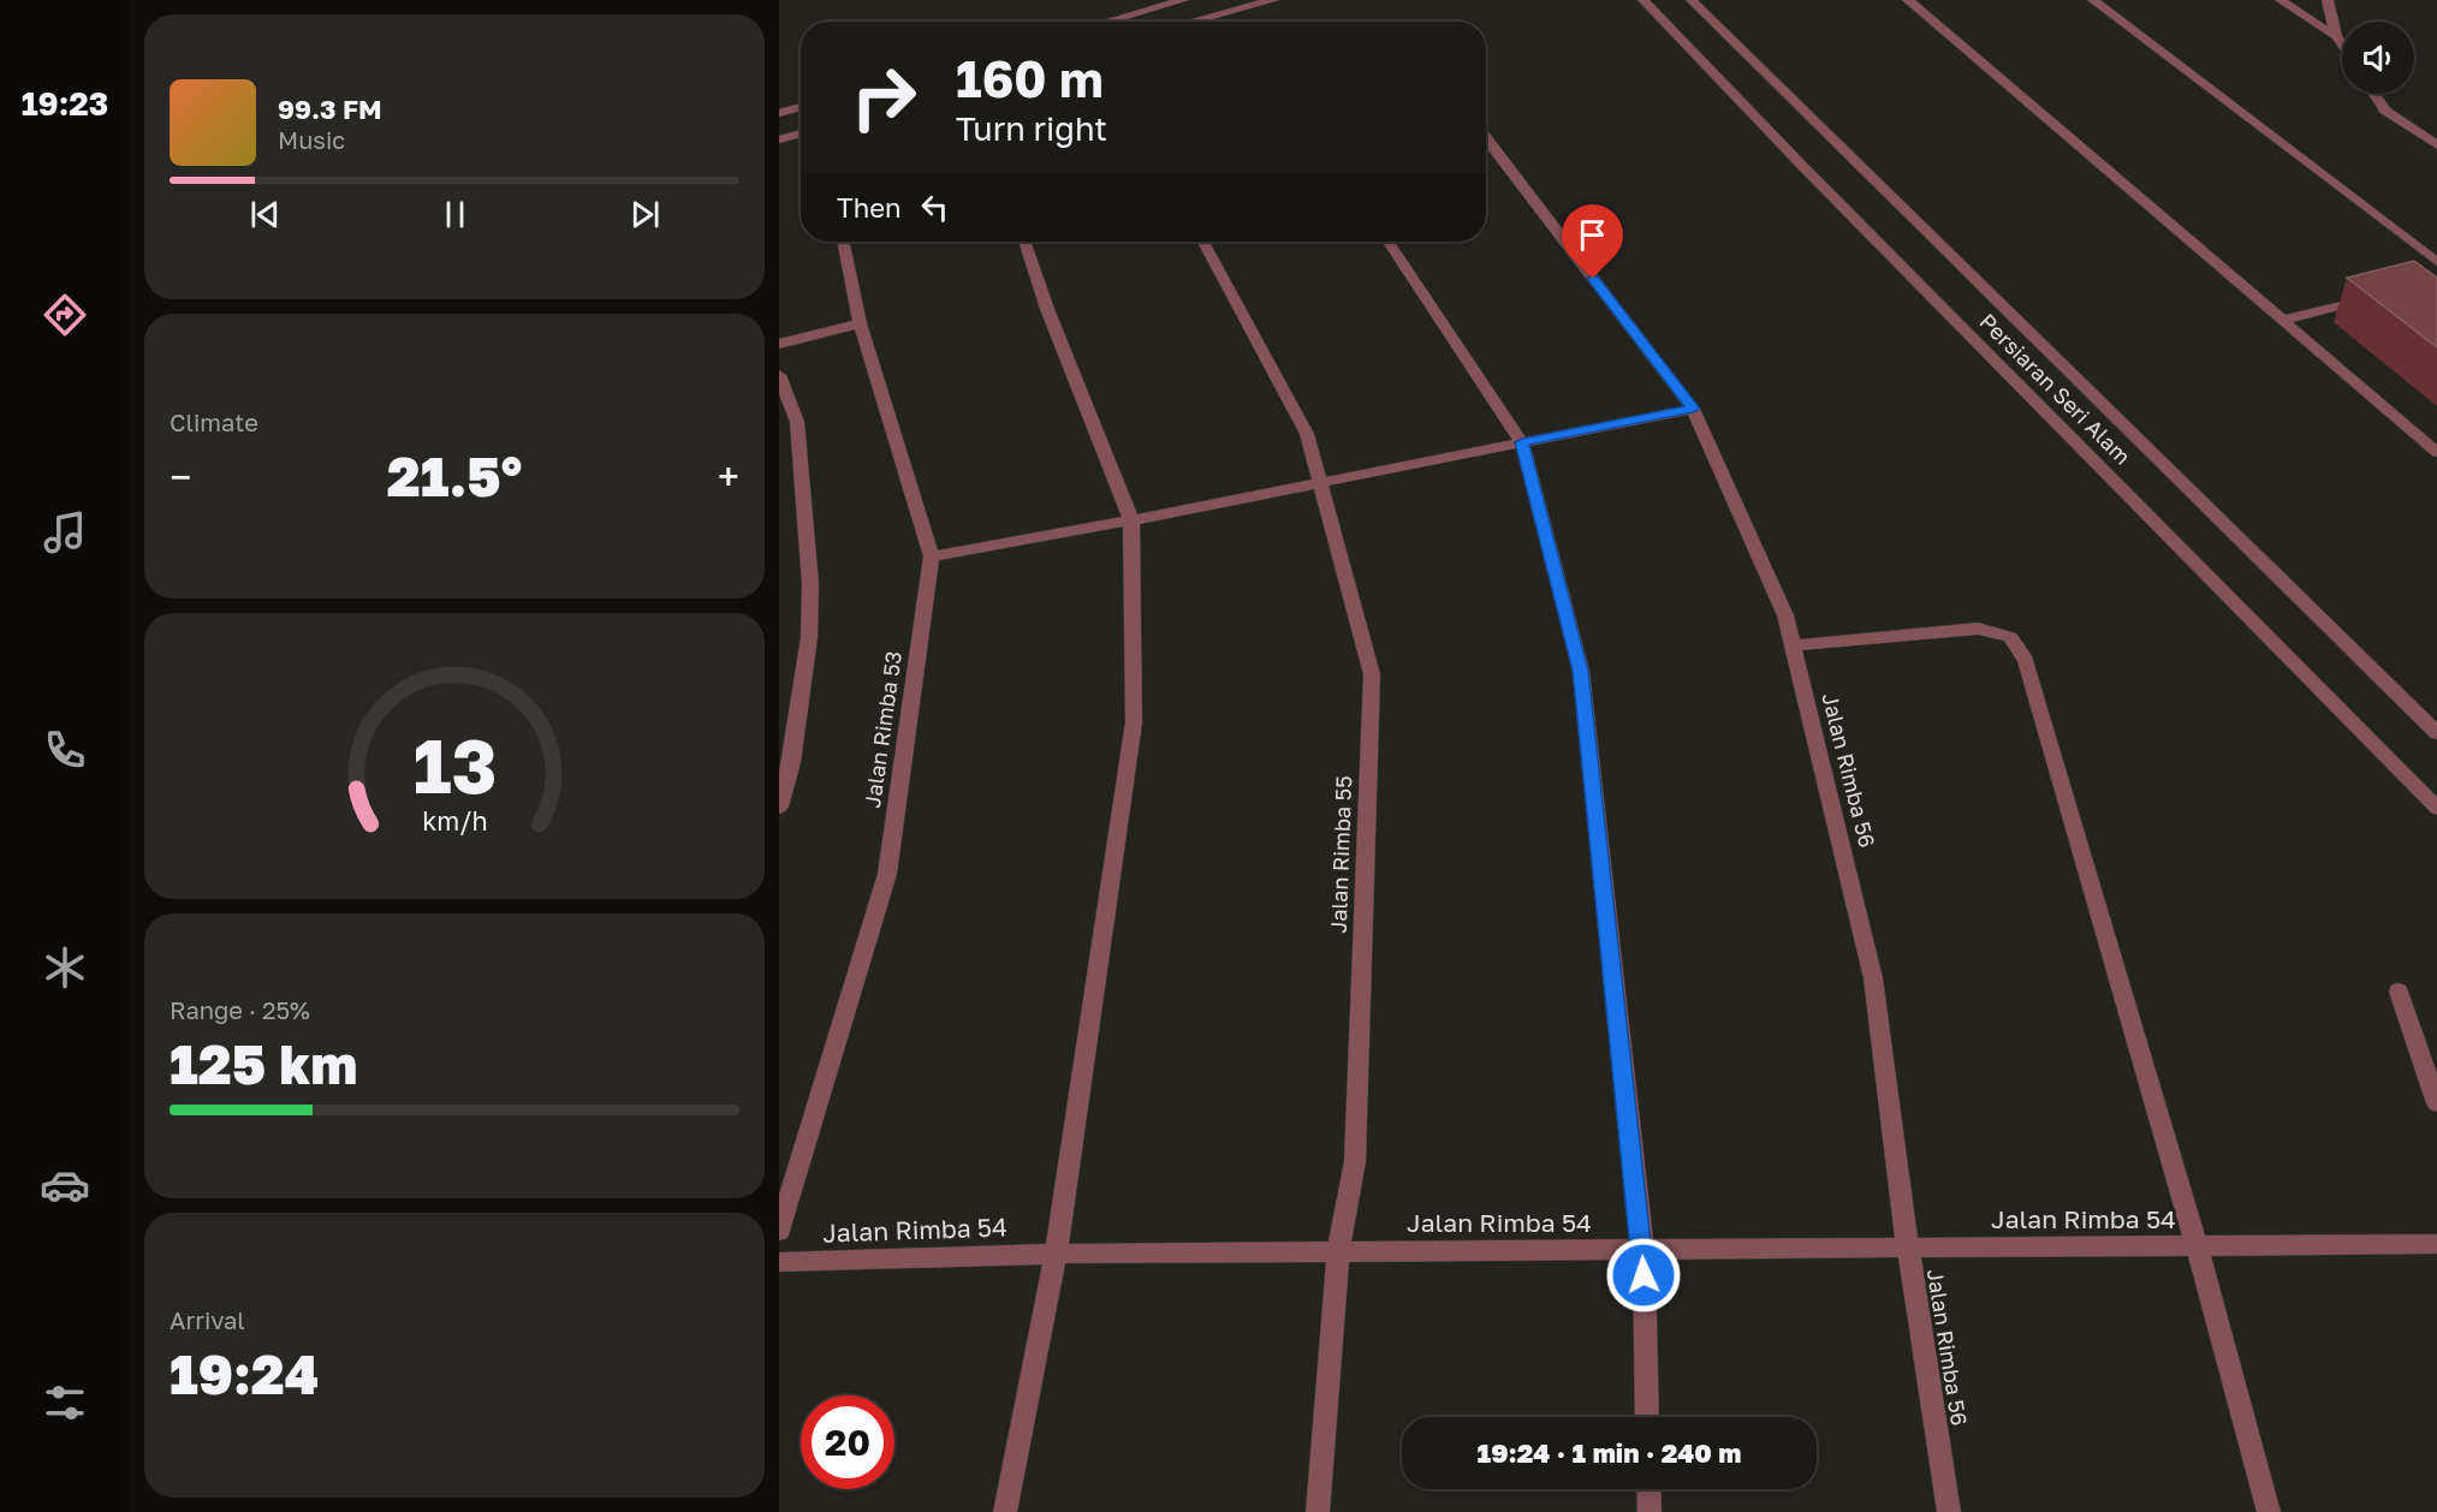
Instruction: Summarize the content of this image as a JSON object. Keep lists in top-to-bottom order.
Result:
{
  "streets": {
    "street": [
      "Persiaran Seri Alam",
      "Jalan Rimba 53",
      "Jalan Rimba 56",
      "Jalan Rimba 55",
      "Jalan Rimba 54"
    ]
  },
  "crossings": [
    ["Jalan Rimba 56", "Jalan Rimba 54"],
    ["Jalan Rimba 55", "Jalan Rimba 54"]
  ],
  "page": {
    "tabs": "19:23",
    "turn": ["160 m", "Turn right"],
    "song": ["99.3 FM", "Music"],
    "then": "Then",
    "tile": [
      "Climate",
      ["Range · 25%", "125 km"],
      ["Arrival", "19:24"]
    ],
    "heat": ["−", "21.5°", "+"],
    "limit": "20",
    "trip": "19:24 · 1 min · 240 m",
    "gauge": ["13", "km/h"]
  }
}
